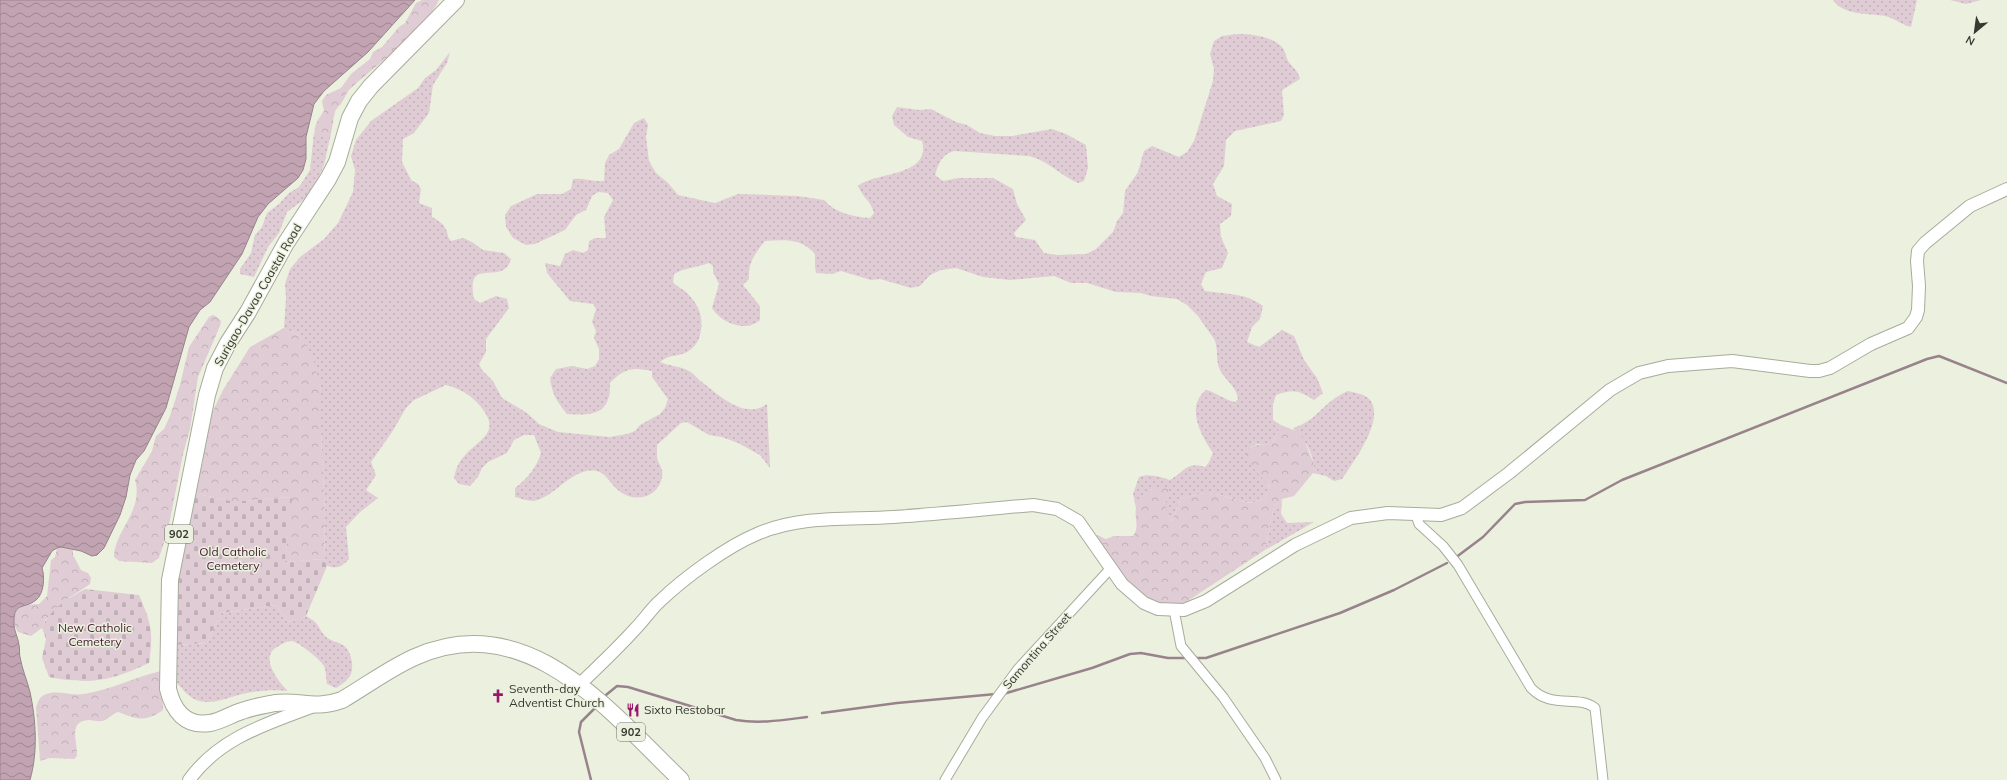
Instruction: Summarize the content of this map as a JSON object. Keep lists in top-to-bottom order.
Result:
{
  "streets": {
    "highway": ["Surigao-Davao Coastal Road", "902"],
    "street": ["Samontina Street"]
  },
  "parks": ["Old Catholic Cemetery", "New Catholic Cemetery"],
  "places": {
    "church": ["Seventh-day Adventist Church"],
    "restaurant": ["Sixto Restobar"]
  },
  "north": "bottom left"
}
